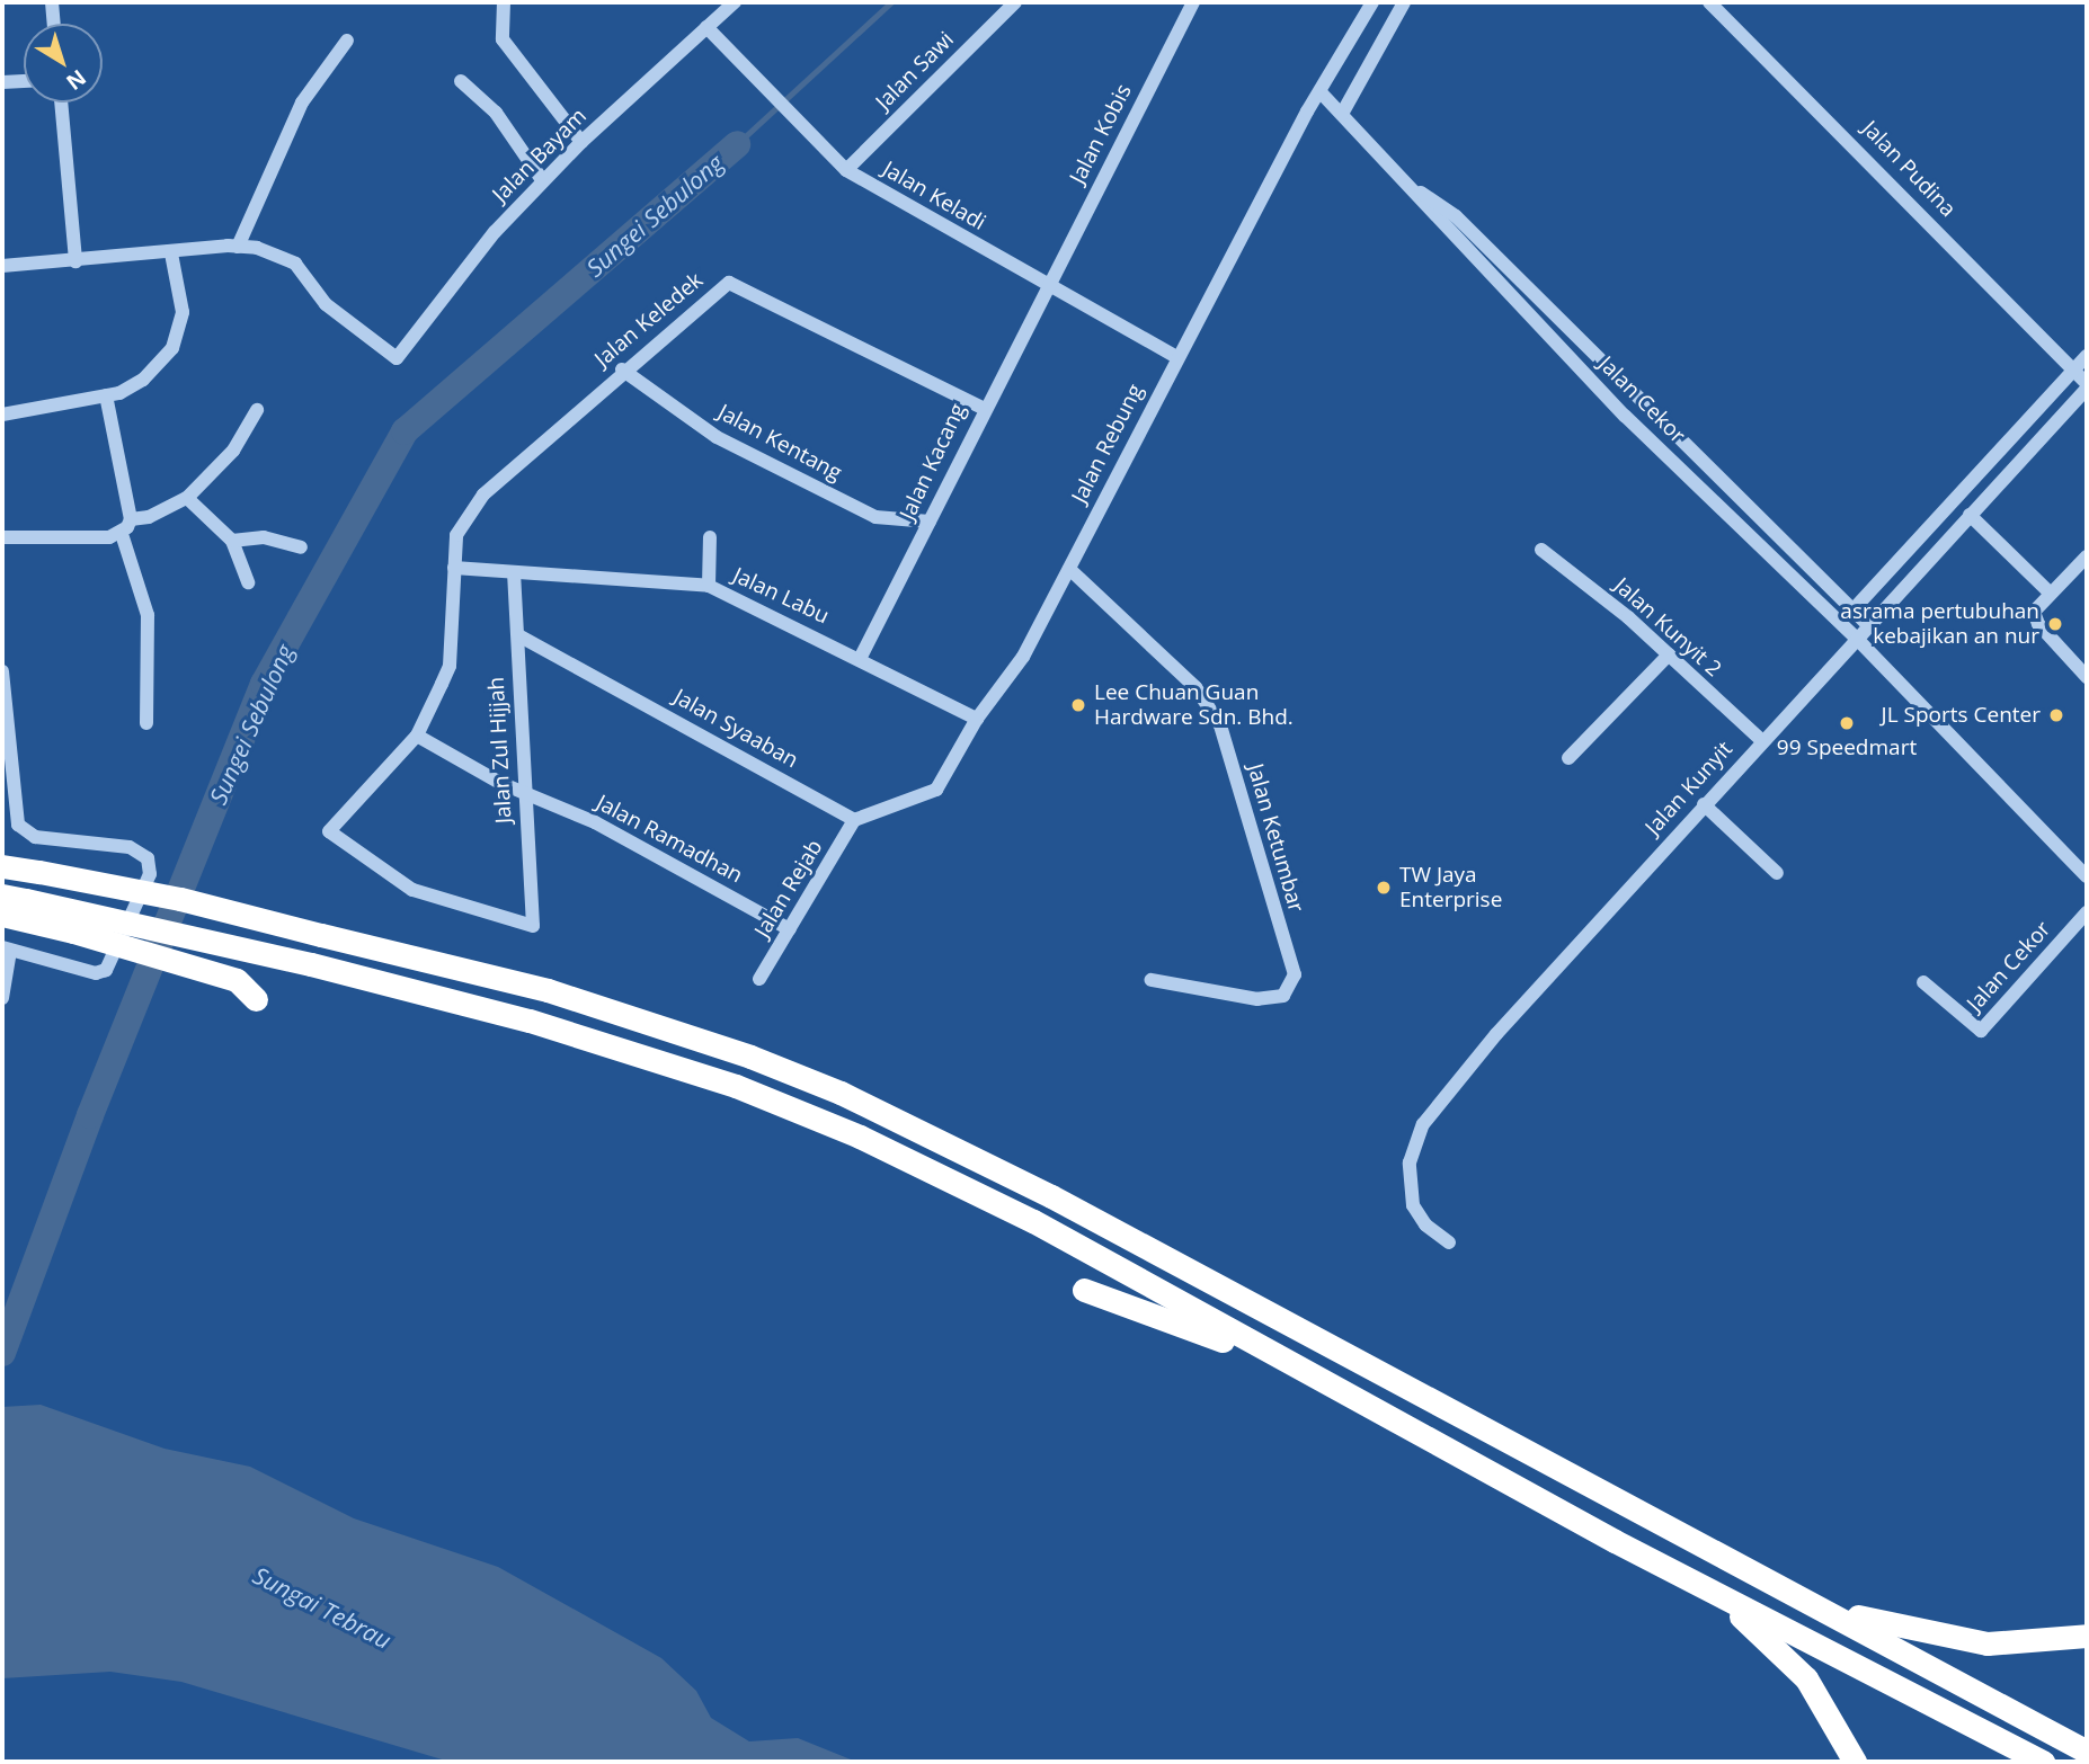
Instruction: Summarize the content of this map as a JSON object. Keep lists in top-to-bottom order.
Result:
{
  "streets": {
    "street": [
      "Jalan Sawi",
      "Jalan Kobis",
      "Jalan Bayam",
      "Jalan Pudina",
      "Jalan Keladi",
      "Jalan Keledek",
      "Jalan Cekor",
      "Jalan Kentang",
      "Jalan Rebung",
      "Jalan Kacang",
      "Jalan Labu",
      "Jalan Kunyit 2",
      "Jalan Syaaban",
      "Jalan Zul Hijjah",
      "Jalan Kunyit",
      "Jalan Ketumbar",
      "Jalan Ramadhan",
      "Jalan Rejab"
    ]
  },
  "crossings": [
    ["Jalan Sawi", "Jalan Keladi"],
    ["Jalan Kobis", "Jalan Keladi"],
    ["Jalan Kobis", "Jalan Kacang"],
    ["Jalan Bayam", "Jalan Keladi"],
    ["Jalan Pudina", "Jalan Kunyit"],
    ["Jalan Keladi", "Jalan Rebung"],
    ["Jalan Keladi", "Jalan Kacang"],
    ["Jalan Keledek", "Jalan Kentang"],
    ["Jalan Keledek", "Jalan Kacang"],
    ["Jalan Keledek", "Jalan Labu"],
    ["Jalan Keledek", "Jalan Zul Hijjah"],
    ["Jalan Keledek", "Jalan Ramadhan"],
    ["Jalan Cekor", "Jalan Rebung"],
    ["Jalan Cekor", "Jalan Kunyit"],
    ["Jalan Kentang", "Jalan Kacang"],
    ["Jalan Rebung", "Jalan Labu"],
    ["Jalan Rebung", "Jalan Syaaban"],
    ["Jalan Rebung", "Jalan Ketumbar"],
    ["Jalan Rebung", "Jalan Rejab"],
    ["Jalan Kacang", "Jalan Labu"],
    ["Jalan Labu", "Jalan Zul Hijjah"],
    ["Jalan Kunyit 2", "Jalan Kunyit"],
    ["Jalan Syaaban", "Jalan Zul Hijjah"],
    ["Jalan Syaaban", "Jalan Rejab"],
    ["Jalan Zul Hijjah", "Jalan Ramadhan"],
    ["Jalan Ramadhan", "Jalan Rejab"]
  ],
  "water": ["Sungei Sebulong", "Sungai Tebrau"],
  "places": [
    "asrama pertubuhan kebajikan an nur",
    "Lee Chuan Guan Hardware Sdn. Bhd.",
    "JL Sports Center",
    "99 Speedmart",
    "TW Jaya Enterprise"
  ],
  "north": "bottom right"
}
